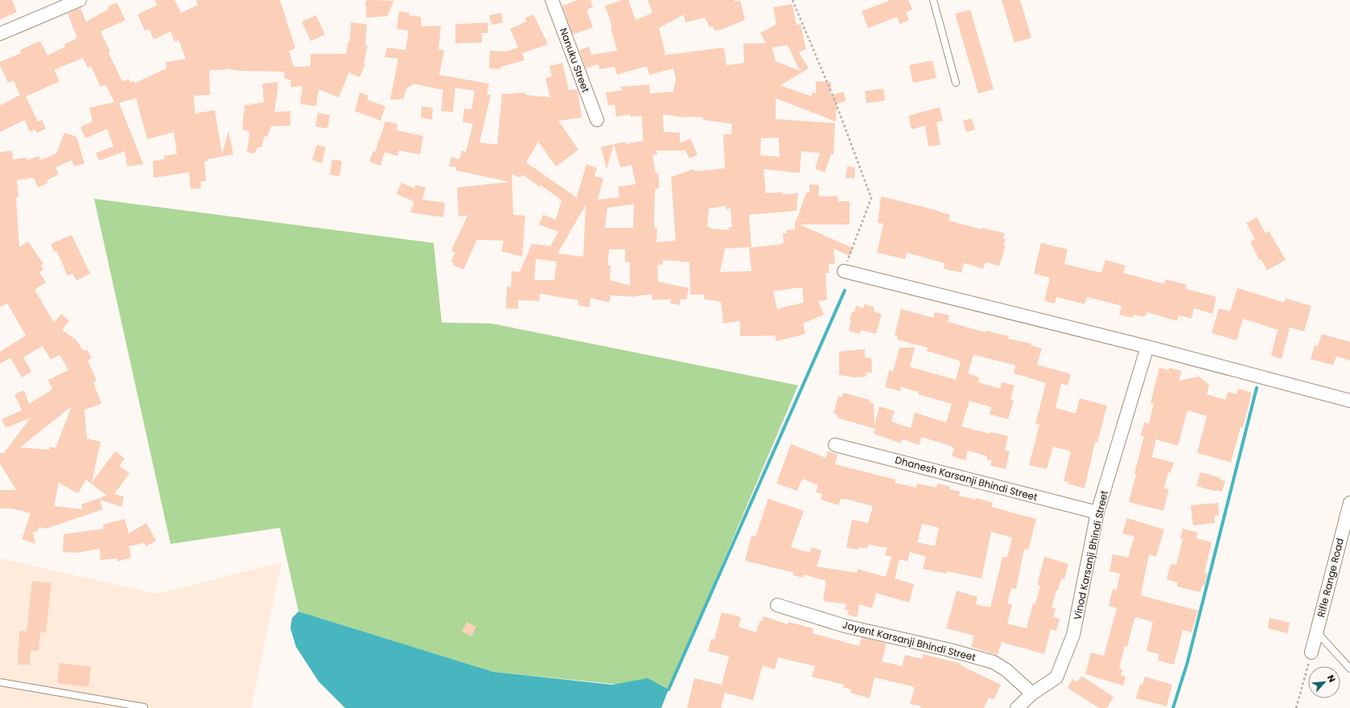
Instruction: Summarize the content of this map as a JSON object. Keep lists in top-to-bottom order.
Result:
{
  "streets": {
    "street": [
      "Nanuku Street",
      "Dhanesh Karsanji Bhindi Street",
      "Vinod Karsanji Bhindi Street",
      "Rifle Range Road",
      "Jayent Karsanji Bhindi Street"
    ]
  },
  "crossings": [
    ["Dhanesh Karsanji Bhindi Street", "Vinod Karsanji Bhindi Street"],
    ["Vinod Karsanji Bhindi Street", "Jayent Karsanji Bhindi Street"]
  ],
  "north": "top right"
}
